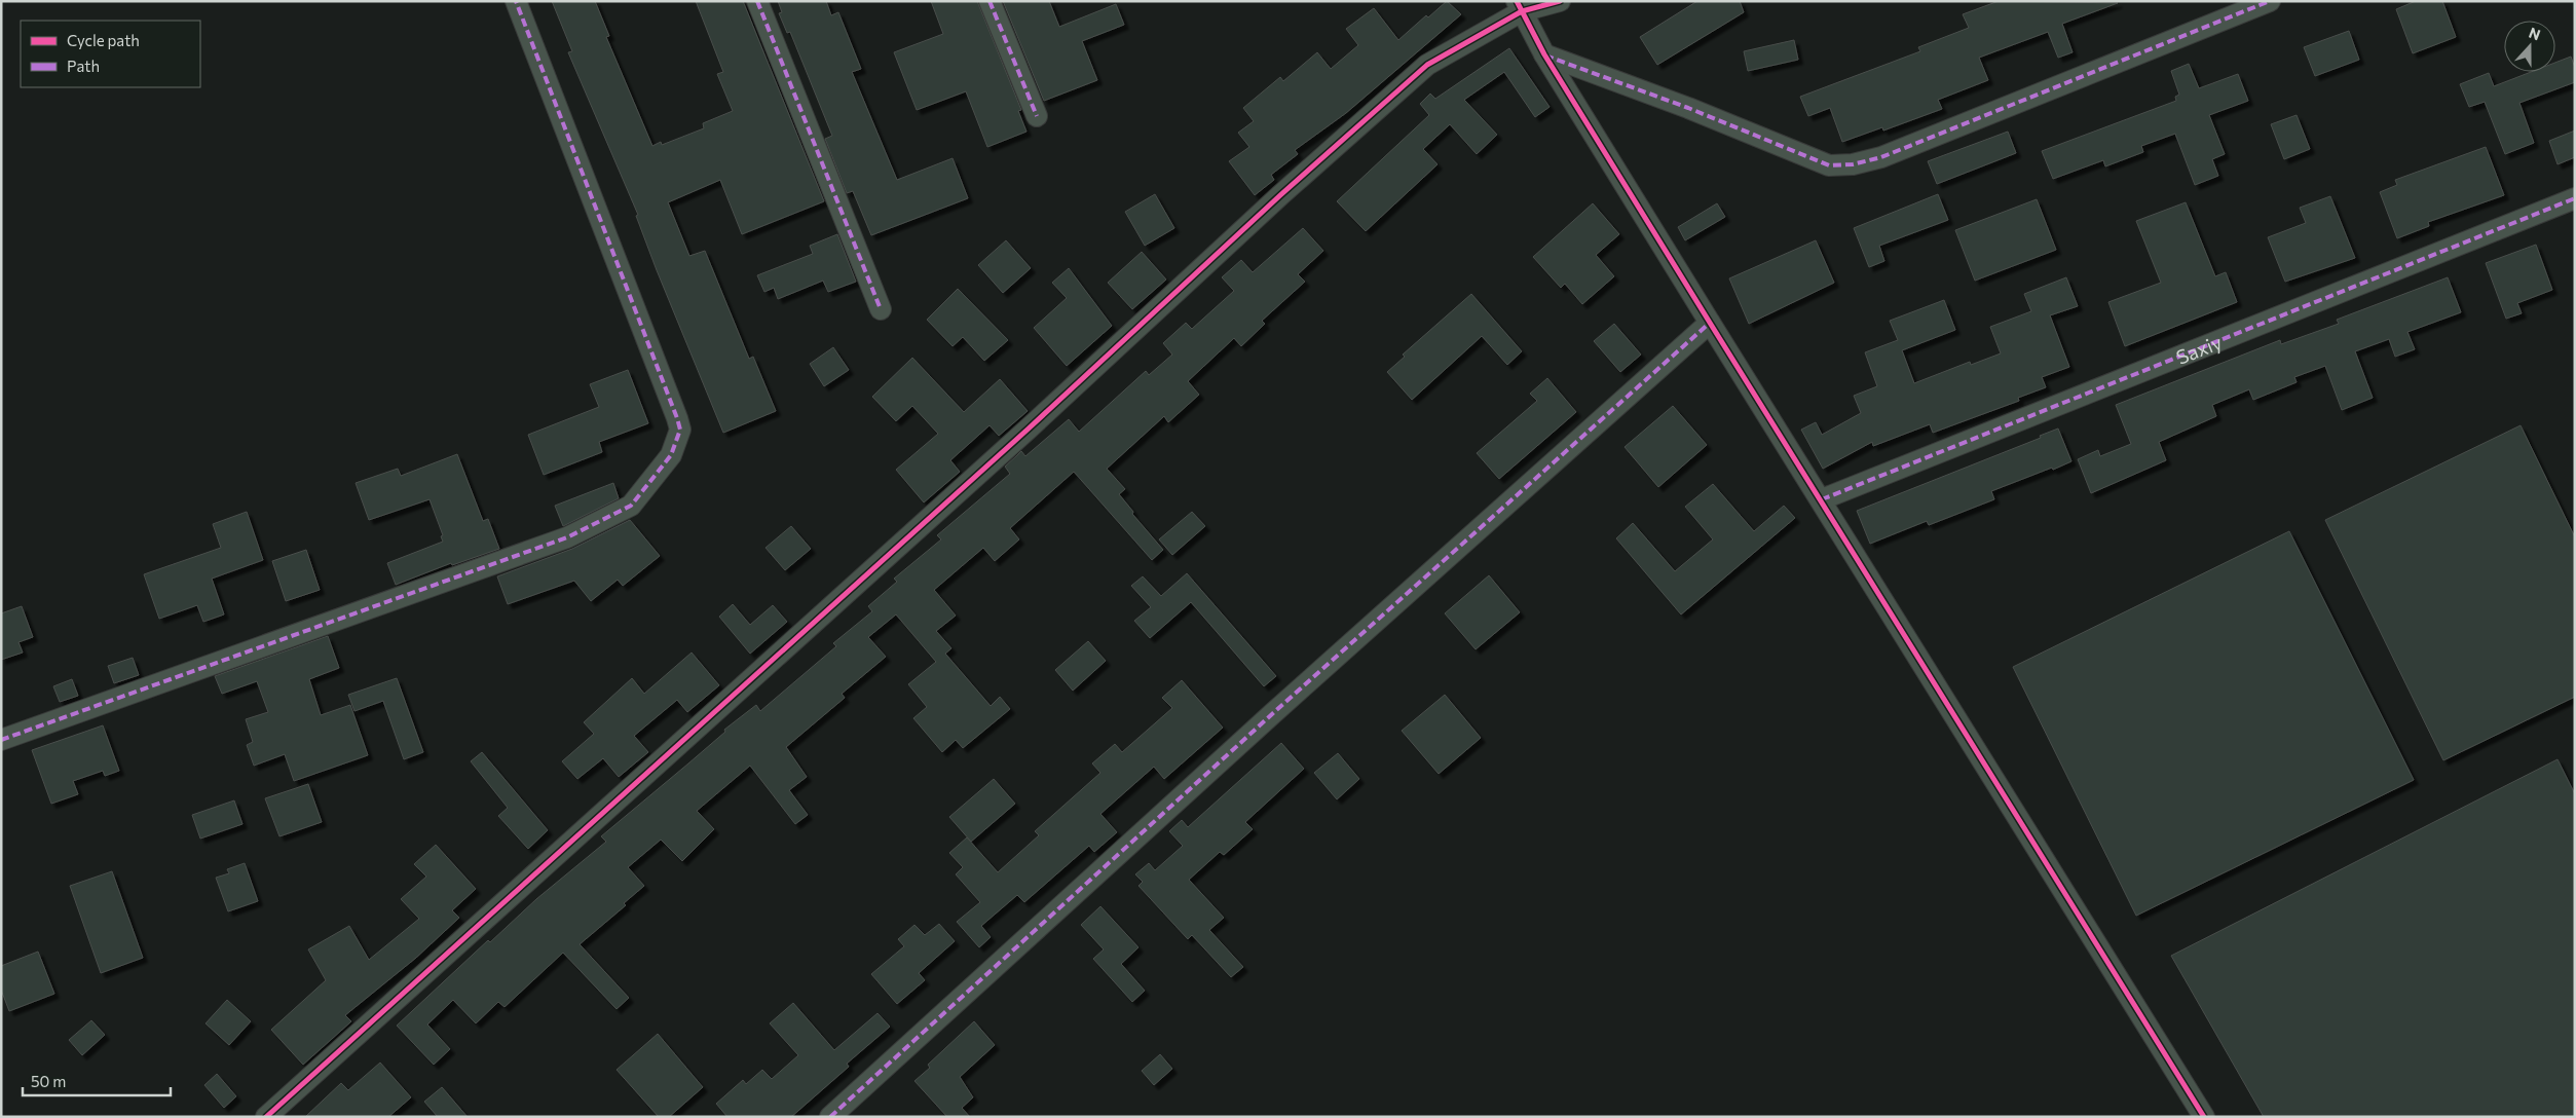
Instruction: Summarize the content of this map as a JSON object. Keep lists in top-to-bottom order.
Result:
{
  "streets": {
    "street": ["Saxiy"]
  },
  "legend": ["Cycle path", "Path"],
  "scale_bar": "50 m",
  "north": "top"
}
